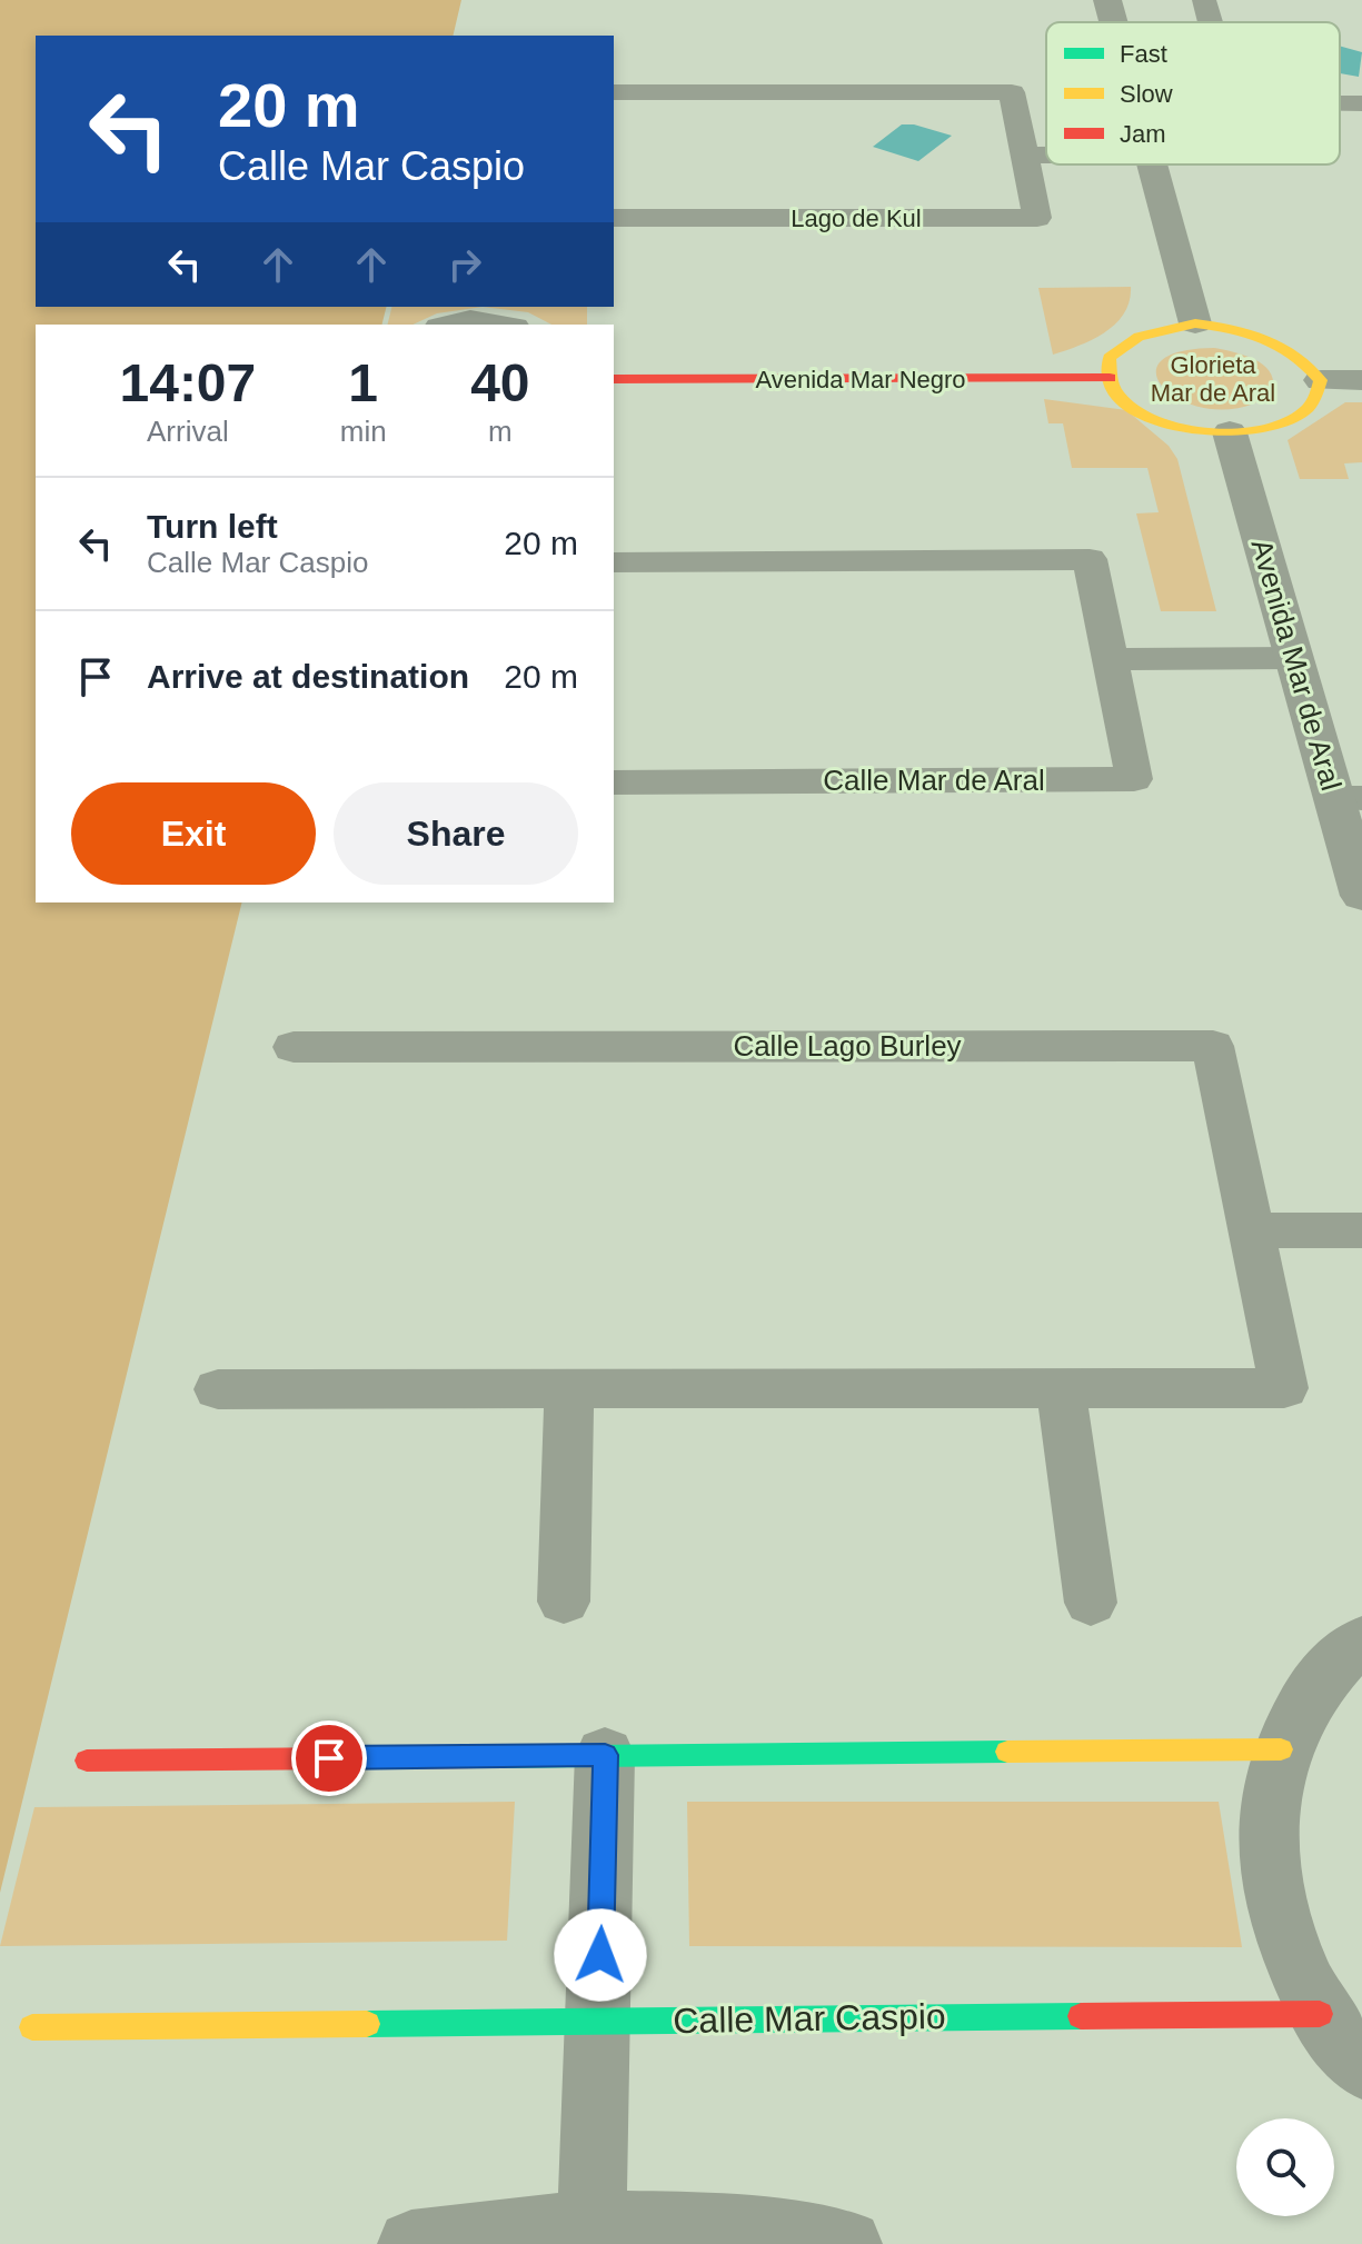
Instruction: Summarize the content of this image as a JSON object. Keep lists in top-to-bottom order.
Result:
{
  "streets": {
    "street": ["Avenida Mar Negro", "Avenida Mar de Aral", "Calle Mar Caspio"],
    "lane": ["Lago de Kul", "Calle Mar de Aral", "Calle Lago Burley"]
  },
  "parks": ["Glorieta Mar de Aral"],
  "legend": ["Fast", "Slow", "Jam"],
  "page": {
    "turn": ["20 m", "Calle Mar Caspio"],
    "eta": [
      "14:07",
      "Arrival",
      "1",
      "min",
      "40",
      "m"
    ],
    "list": [
      {
        "name": "Turn left",
        "note": "Calle Mar Caspio",
        "value": "20 m"
      },
      {
        "name": "Arrive at destination",
        "value": "20 m"
      }
    ],
    "buttons": ["Exit", "Share"]
  }
}
